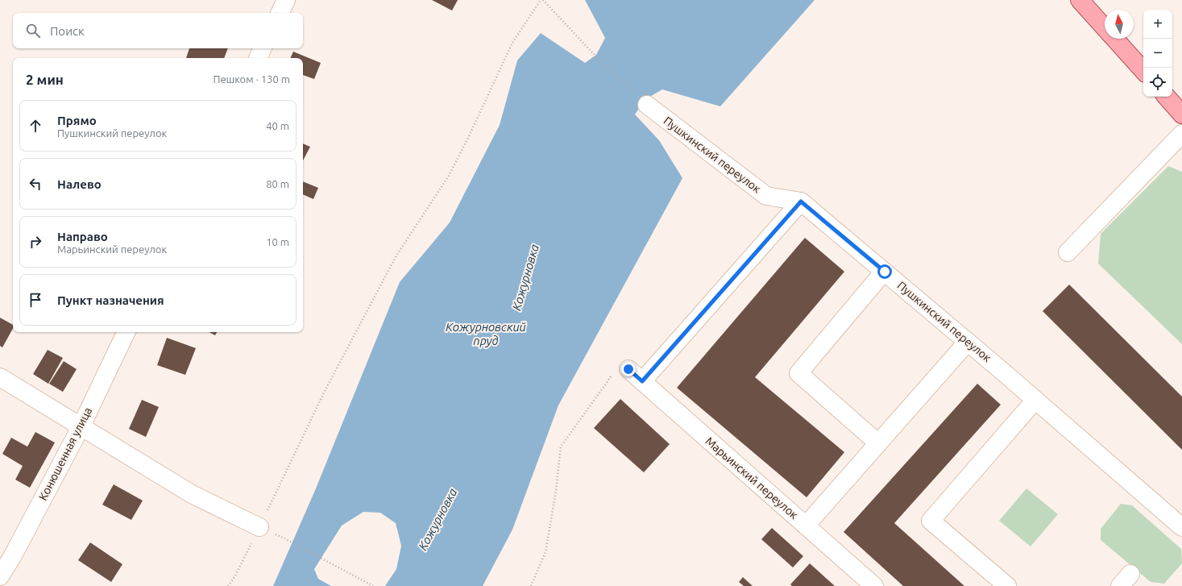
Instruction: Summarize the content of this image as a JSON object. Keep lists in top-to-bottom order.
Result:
{
  "streets": {
    "street": ["Пушкинский переулок", "Конюшенная улица", "Марьинский переулок"]
  },
  "water": ["Кожурновка", "Кожурновский пруд"],
  "north": "top",
  "page": {
    "map_buttons": ["+", "−"],
    "search": "Поиск",
    "heading": ["2 мин", "Пешком · 130 m"],
    "list": [
      ["Прямо", "Пушкинский переулок", "40 m"],
      ["Налево", "80 m"],
      ["Направо", "Марьинский переулок", "10 m"],
      "Пункт назначения"
    ]
  }
}
